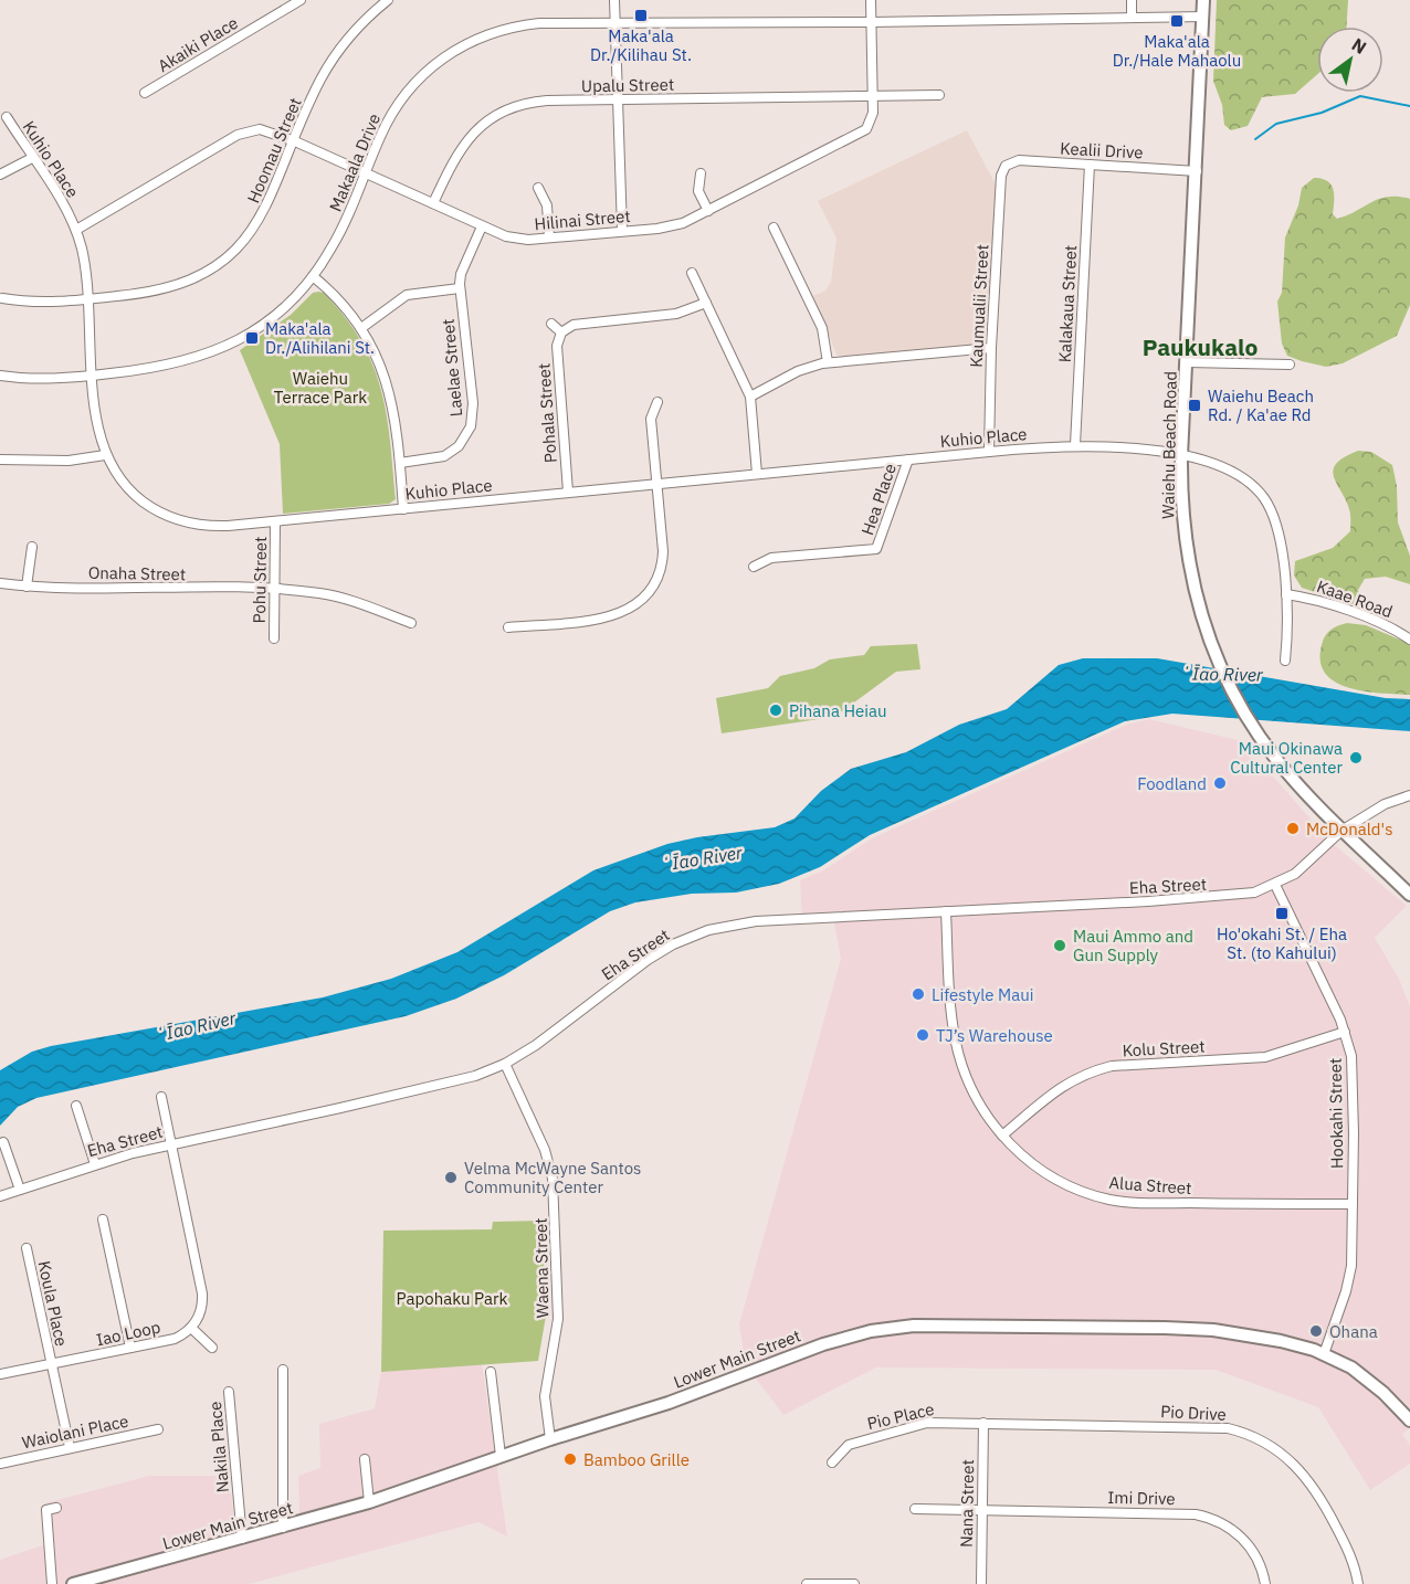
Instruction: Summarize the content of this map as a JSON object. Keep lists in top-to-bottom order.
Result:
{
  "streets": {
    "street": [
      "Akaiki Place",
      "Upalu Street",
      "Hoomau Street",
      "Kealii Drive",
      "Kuhio Place",
      "Makaala Drive",
      "Hilinai Street",
      "Kalakaua Street",
      "Kaumualii Street",
      "Laelae Street",
      "Pohala Street",
      "Waiehu Beach Road",
      "Hea Place",
      "Onaha Street",
      "Pohu Street",
      "Kaae Road",
      "Eha Street",
      "Kolu Street",
      "Hookahi Street",
      "Alua Street",
      "Waena Street",
      "Koula Place",
      "Iao Loop",
      "Lower Main Street",
      "Pio Drive",
      "Pio Place",
      "Waiolani Place",
      "Nakila Place",
      "Imi Drive",
      "Nana Street"
    ]
  },
  "crossings": [
    ["Upalu Street", "Hilinai Street"],
    ["Hoomau Street", "Kuhio Place"],
    ["Hoomau Street", "Hilinai Street"],
    ["Kealii Drive", "Kalakaua Street"],
    ["Kealii Drive", "Kaumualii Street"],
    ["Kealii Drive", "Waiehu Beach Road"],
    ["Kuhio Place", "Makaala Drive"],
    ["Kuhio Place", "Hilinai Street"],
    ["Kuhio Place", "Kalakaua Street"],
    ["Kuhio Place", "Kaumualii Street"],
    ["Kuhio Place", "Pohala Street"],
    ["Kuhio Place", "Waiehu Beach Road"],
    ["Kuhio Place", "Hea Place"],
    ["Kuhio Place", "Pohu Street"],
    ["Makaala Drive", "Hilinai Street"],
    ["Makaala Drive", "Waiehu Beach Road"],
    ["Hilinai Street", "Laelae Street"],
    ["Waiehu Beach Road", "Eha Street"],
    ["Onaha Street", "Pohu Street"],
    ["Eha Street", "Hookahi Street"],
    ["Eha Street", "Alua Street"],
    ["Eha Street", "Waena Street"],
    ["Kolu Street", "Hookahi Street"],
    ["Kolu Street", "Alua Street"],
    ["Hookahi Street", "Alua Street"],
    ["Hookahi Street", "Lower Main Street"],
    ["Waena Street", "Lower Main Street"],
    ["Koula Place", "Iao Loop"],
    ["Koula Place", "Waiolani Place"],
    ["Lower Main Street", "Nakila Place"],
    ["Pio Drive", "Pio Place"],
    ["Pio Drive", "Nana Street"],
    ["Pio Place", "Nana Street"],
    ["Imi Drive", "Nana Street"]
  ],
  "districts": ["Paukukalo"],
  "water": ["ʻĪao River"],
  "parks": ["Waiehu Terrace Park", "Papohaku Park"],
  "places": {
    "transit": [
      "Maka'ala Dr./Kilihau St.",
      "Maka'ala Dr./Hale Mahaolu",
      "Maka'ala Dr./Alihilani St.",
      "Waiehu Beach Rd. / Ka'ae Rd",
      "Ho'okahi St. / Eha St. (to Kahului)"
    ],
    "other": [
      "Pihana Heiau",
      "Maui Okinawa Cultural Center",
      "Foodland",
      "McDonald's",
      "Maui Ammo and Gun Supply",
      "Lifestyle Maui",
      "TJ’s Warehouse",
      "Velma McWayne Santos Community Center",
      "Ohana",
      "Bamboo Grille"
    ]
  },
  "north": "top right"
}
